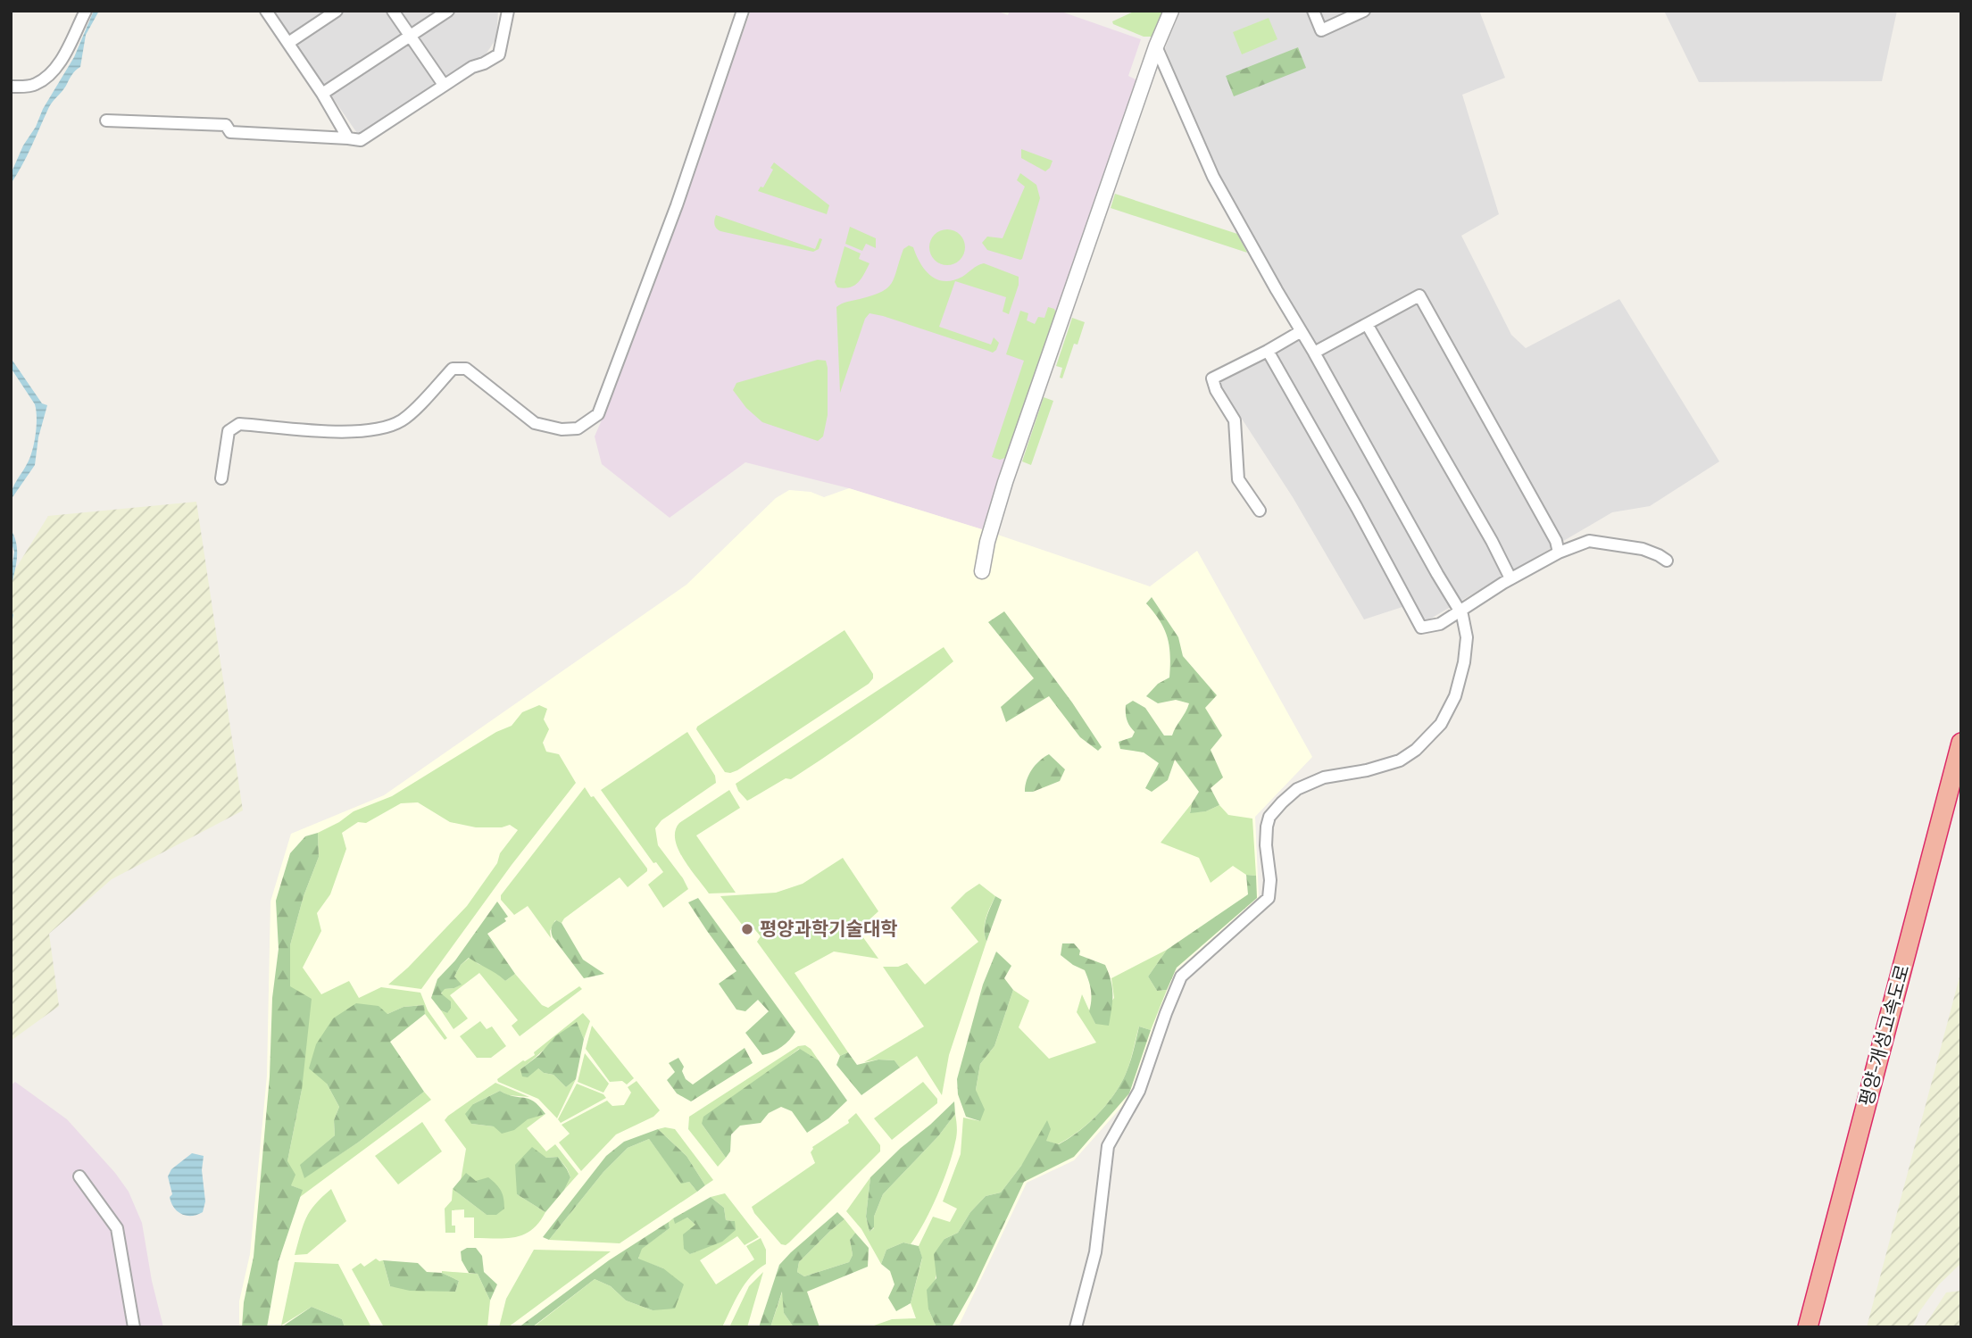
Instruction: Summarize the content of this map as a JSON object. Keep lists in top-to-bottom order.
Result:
{
  "streets": {
    "highway": ["평양-개성고속도로"]
  },
  "places": ["평양과학기술대학"]
}
